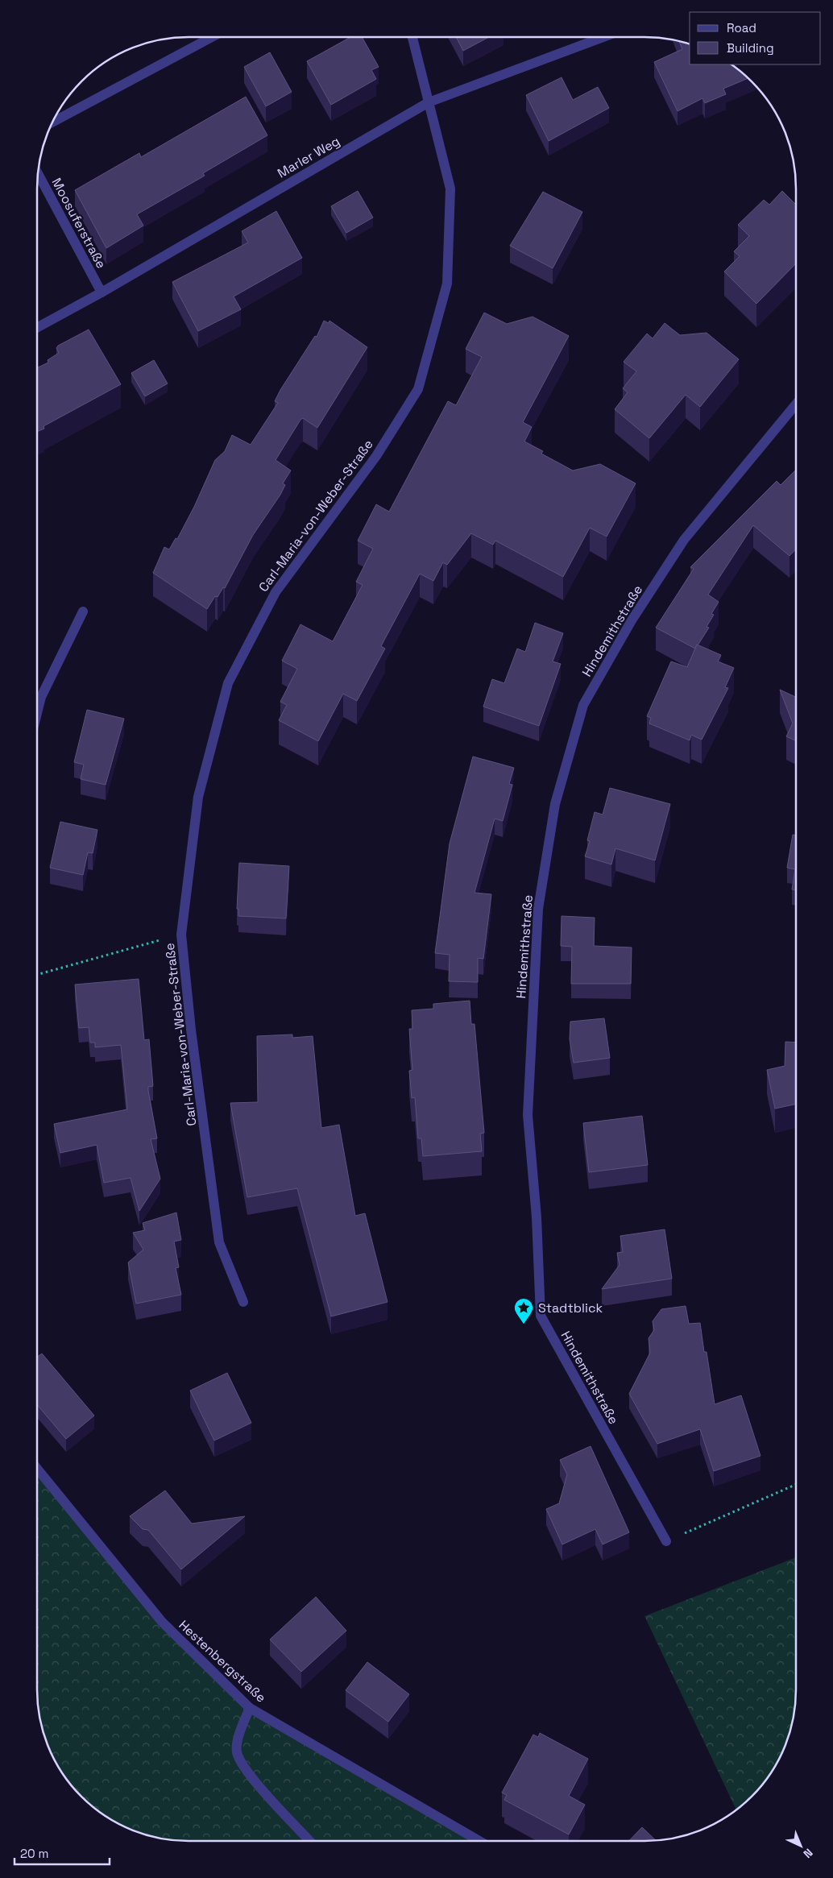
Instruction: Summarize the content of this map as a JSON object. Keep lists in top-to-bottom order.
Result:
{
  "streets": {
    "street": [
      "Marler Weg",
      "Moosuferstraße",
      "Carl-Maria-von-Weber-Straße",
      "Hindemithstraße",
      "Hestenbergstraße"
    ]
  },
  "crossings": [
    ["Marler Weg", "Moosuferstraße"],
    ["Marler Weg", "Carl-Maria-von-Weber-Straße"]
  ],
  "places": {
    "place": ["Stadtblick"]
  },
  "legend": ["Road", "Building"],
  "scale_bar": "20 m",
  "north": "bottom right"
}
